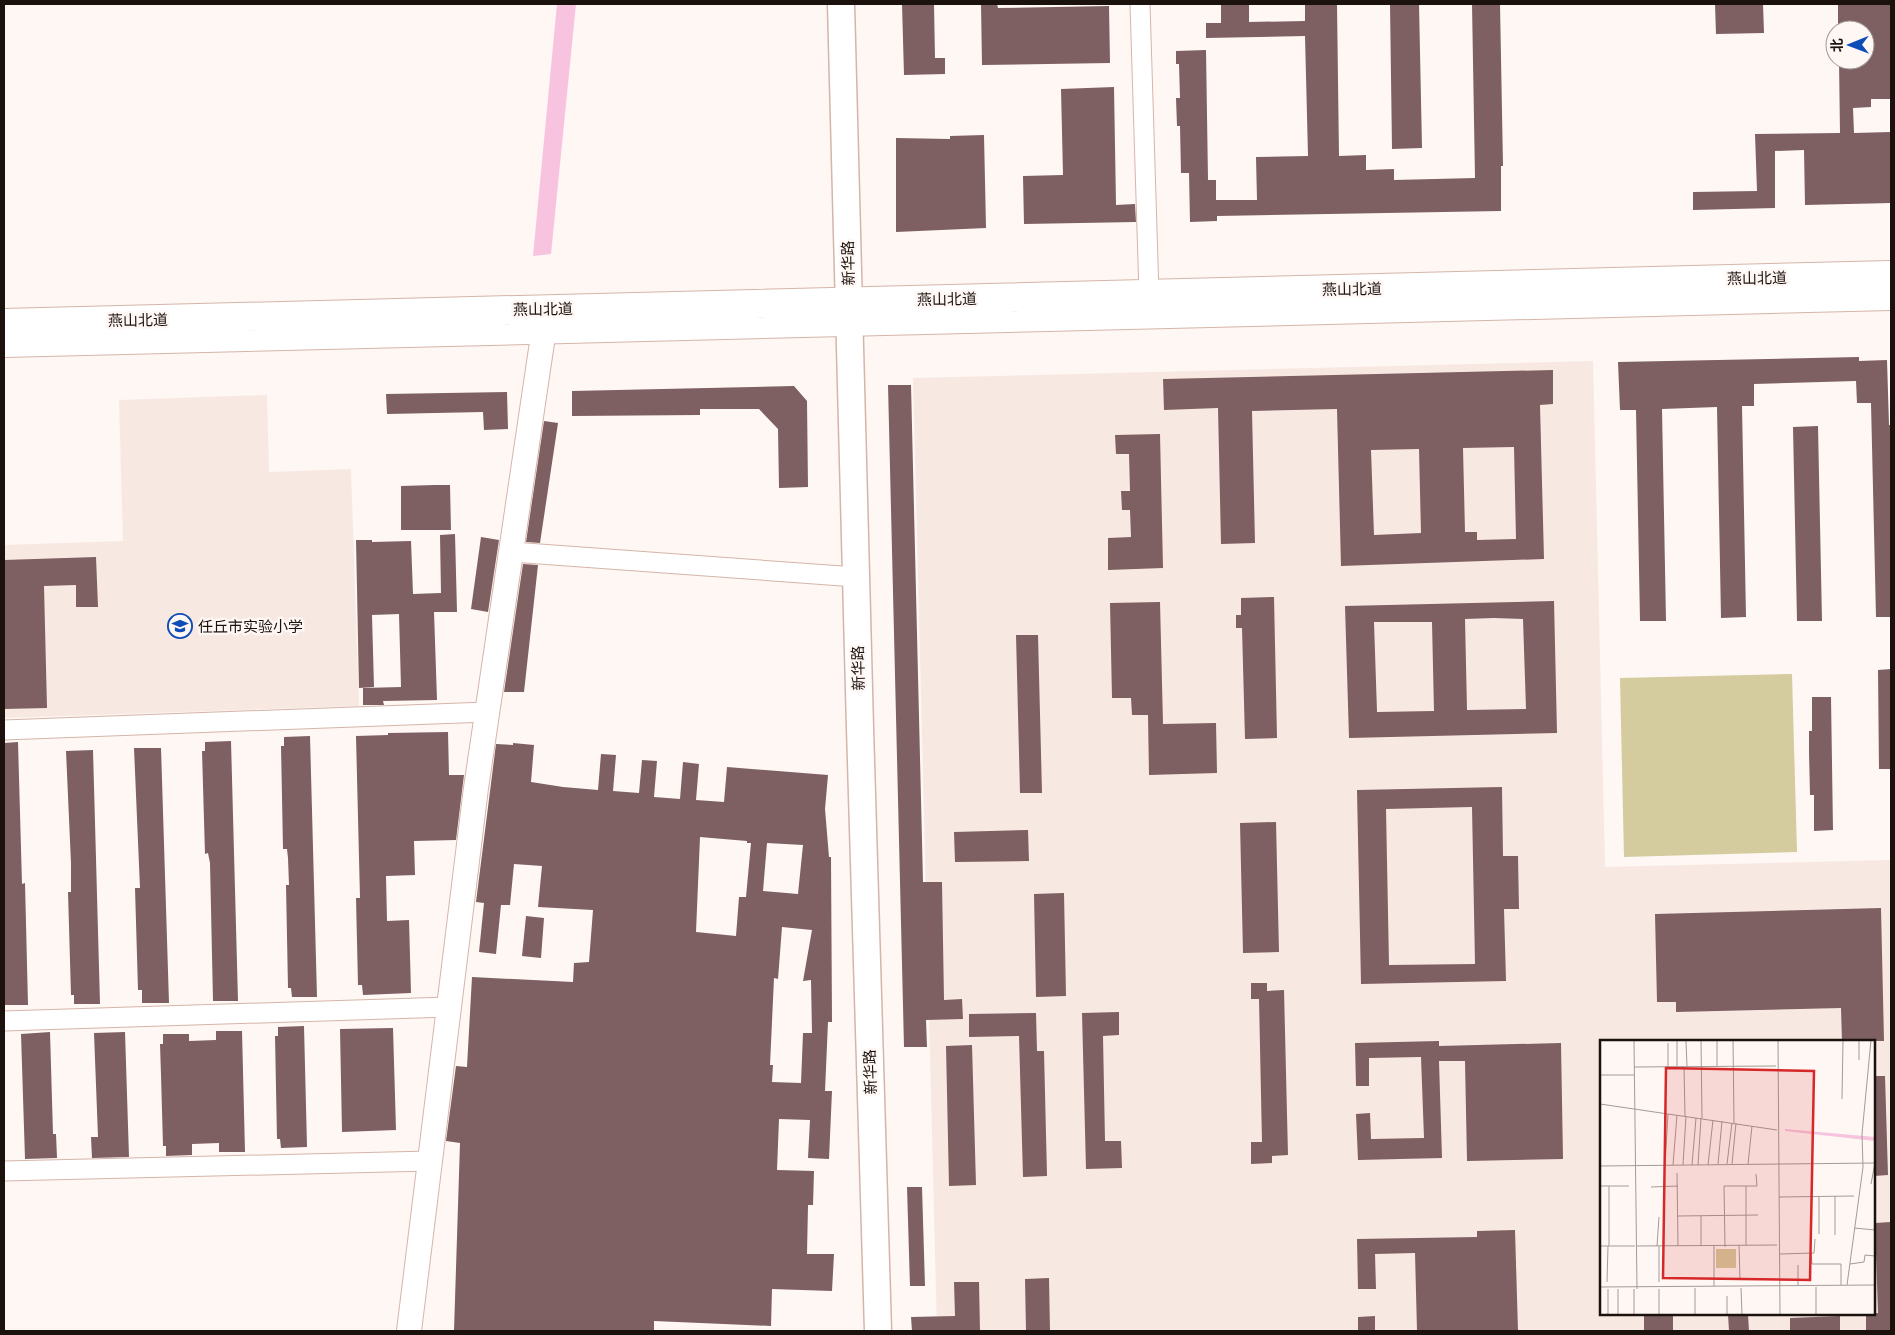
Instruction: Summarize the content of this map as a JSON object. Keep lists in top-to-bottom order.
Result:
{
  "streets": {
    "main road": ["新华路", "燕山北道"]
  },
  "crossings": [
    ["新华路", "燕山北道"]
  ],
  "places": {
    "school or university": ["任丘市实验小学"]
  },
  "north": "left"
}
